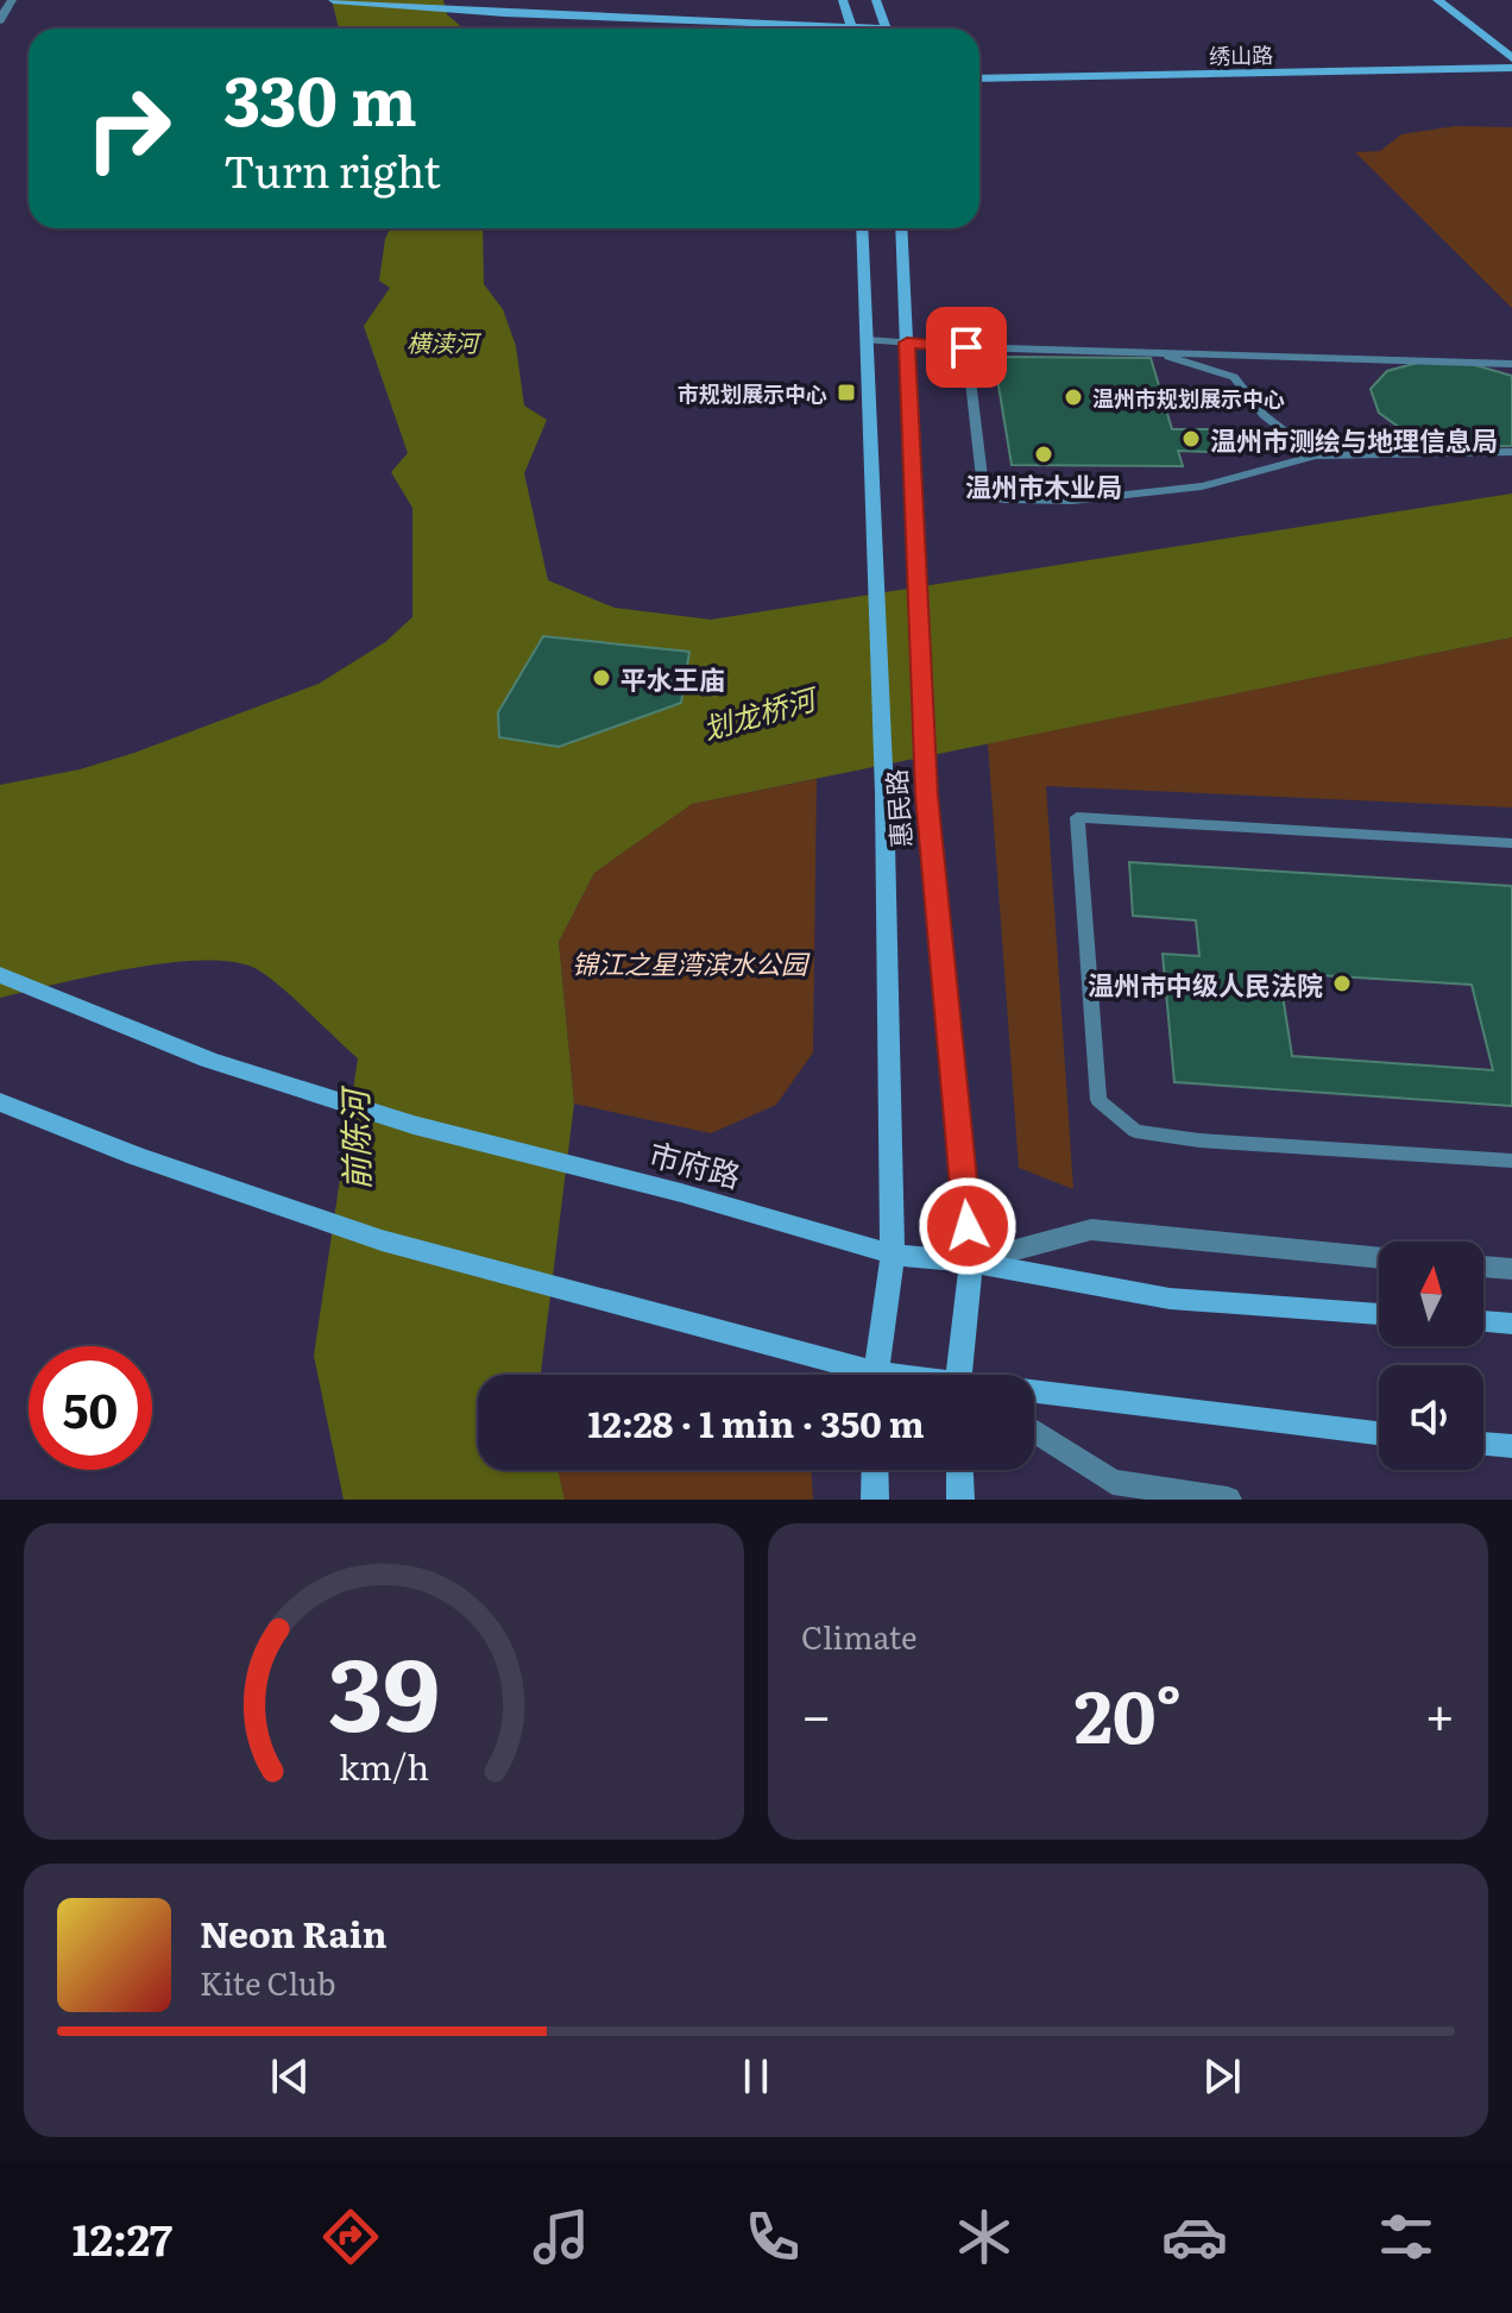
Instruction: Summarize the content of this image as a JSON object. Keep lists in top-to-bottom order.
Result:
{
  "streets": {
    "main road": ["绣山路", "惠民路", "市府路"]
  },
  "crossings": [
    ["惠民路", "市府路"]
  ],
  "water": ["横渎河", "划龙桥河", "前陈河"],
  "parks": ["锦江之星湾滨水公园"],
  "places": {
    "transit": ["市规划展示中心"],
    "other": [
      "温州市规划展示中心",
      "温州市测绘与地理信息局",
      "温州市木业局",
      "平水王庙",
      "温州市中级人民法院"
    ]
  },
  "north": "top",
  "page": {
    "turn": ["330 m", "Turn right"],
    "limit": "50",
    "trip": "12:28 · 1 min · 350 m",
    "tile": "Climate",
    "heat": ["−", "20°", "+"],
    "song": ["Neon Rain", "Kite Club"],
    "tabs": "12:27",
    "gauge": ["39", "km/h"]
  }
}
